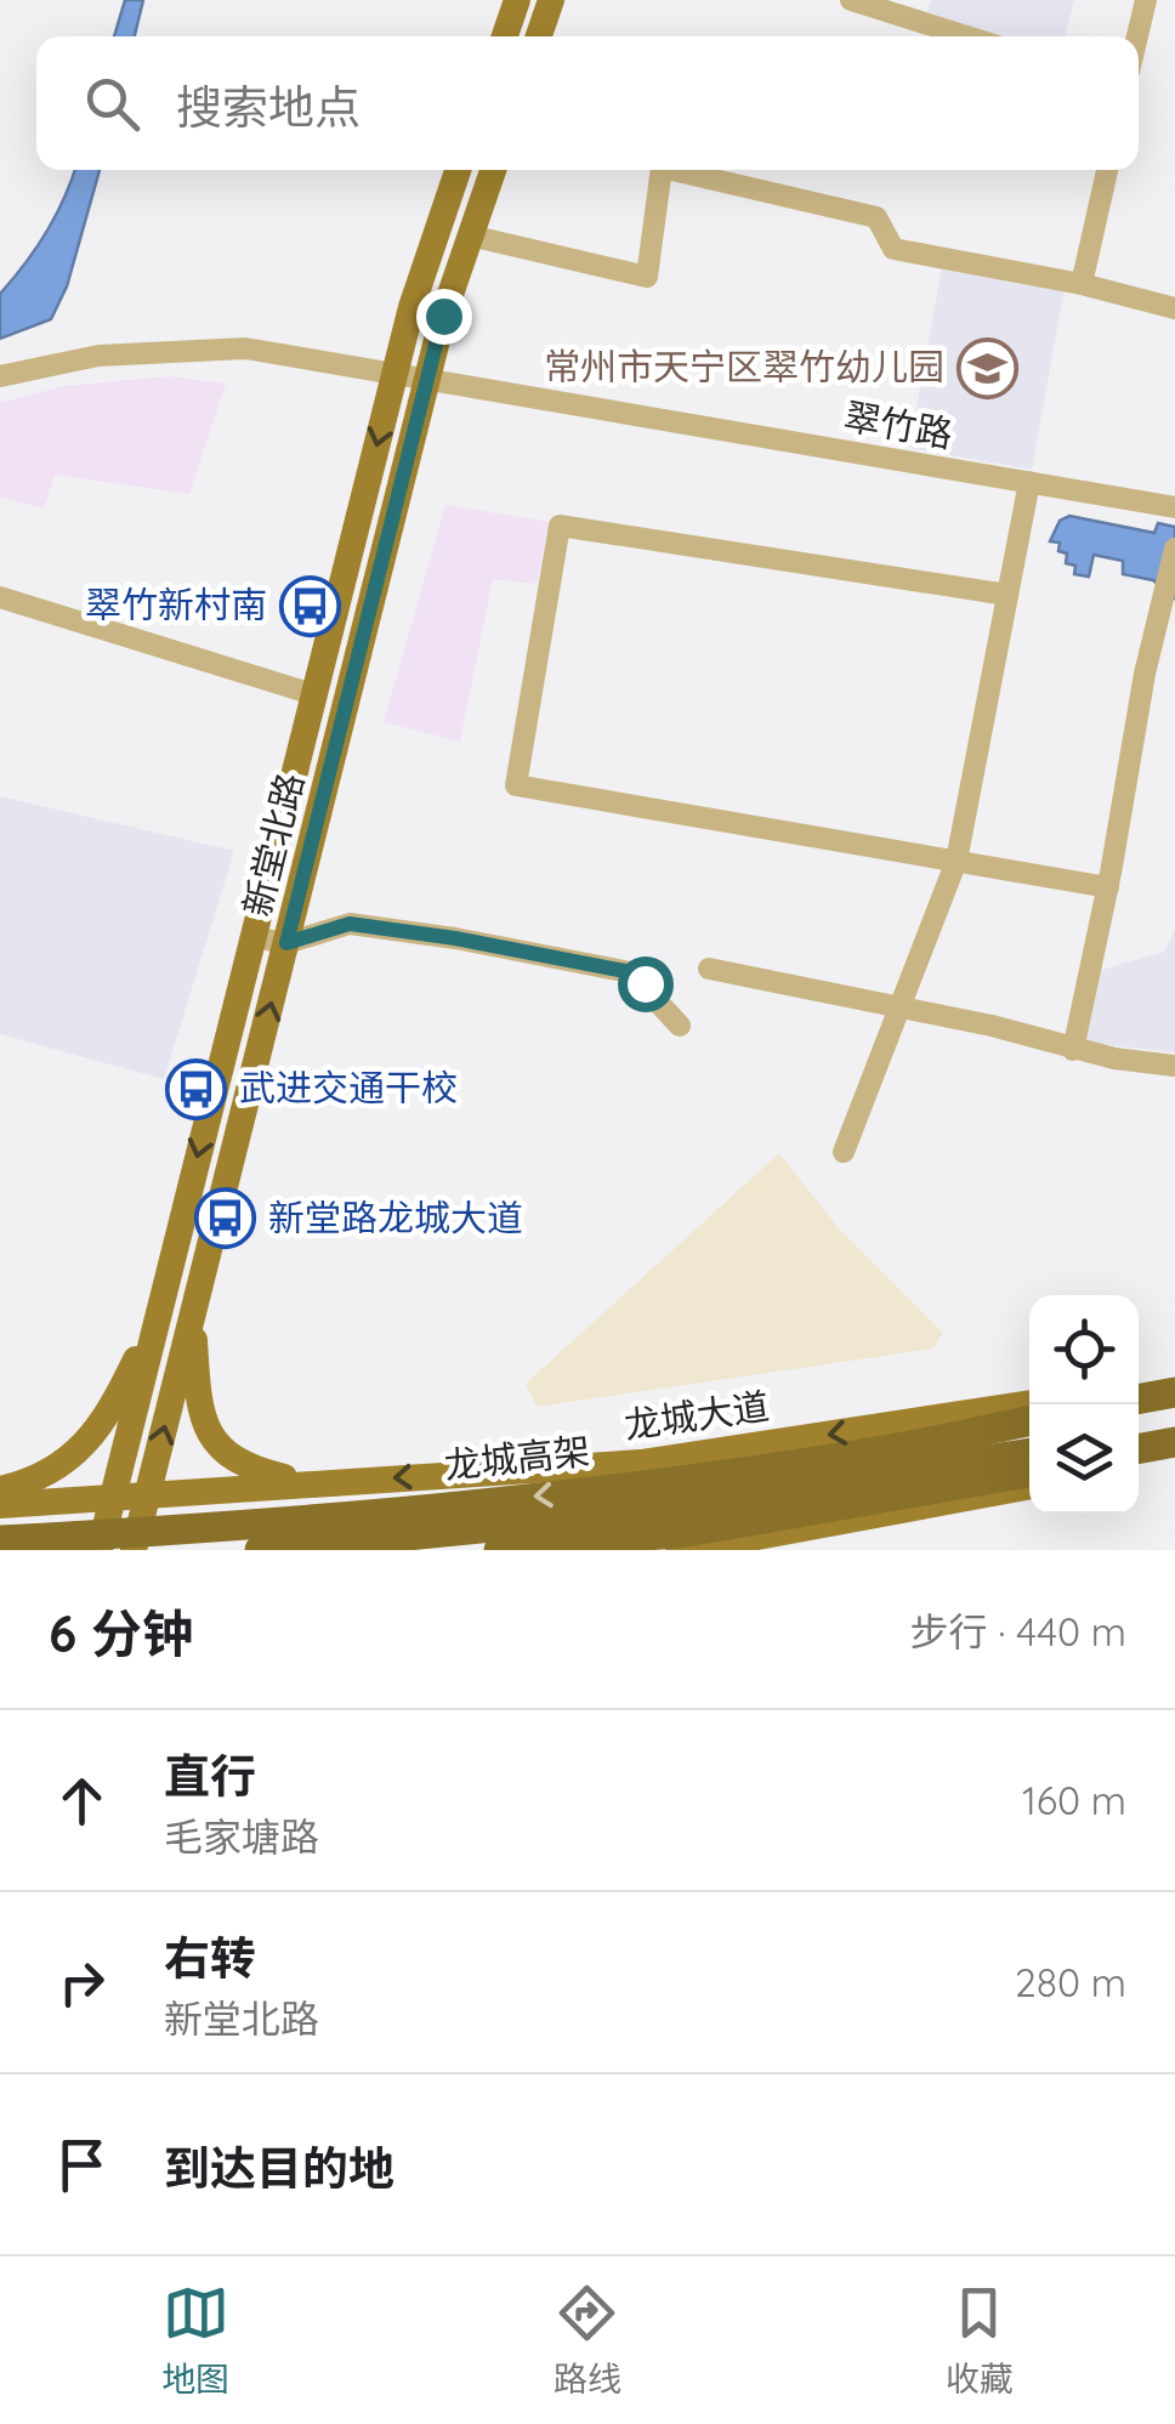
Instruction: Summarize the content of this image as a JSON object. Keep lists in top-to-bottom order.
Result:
{
  "streets": {
    "highway": ["龙城高架"],
    "main road": ["新堂北路", "龙城大道"],
    "street": ["翠竹路"]
  },
  "crossings": [
    ["翠竹路", "新堂北路"],
    ["新堂北路", "龙城大道"]
  ],
  "places": {
    "school or university": ["常州市天宁区翠竹幼儿园"],
    "bus stop": ["翠竹新村南", "武进交通干校", "新堂路龙城大道"]
  },
  "page": {
    "search": "搜索地点",
    "heading": ["6 分钟", "步行 · 440 m"],
    "list": [
      ["直行", "毛家塘路", "160 m"],
      ["右转", "新堂北路", "280 m"],
      "到达目的地"
    ],
    "nav": ["地图", "路线", "收藏"]
  }
}
